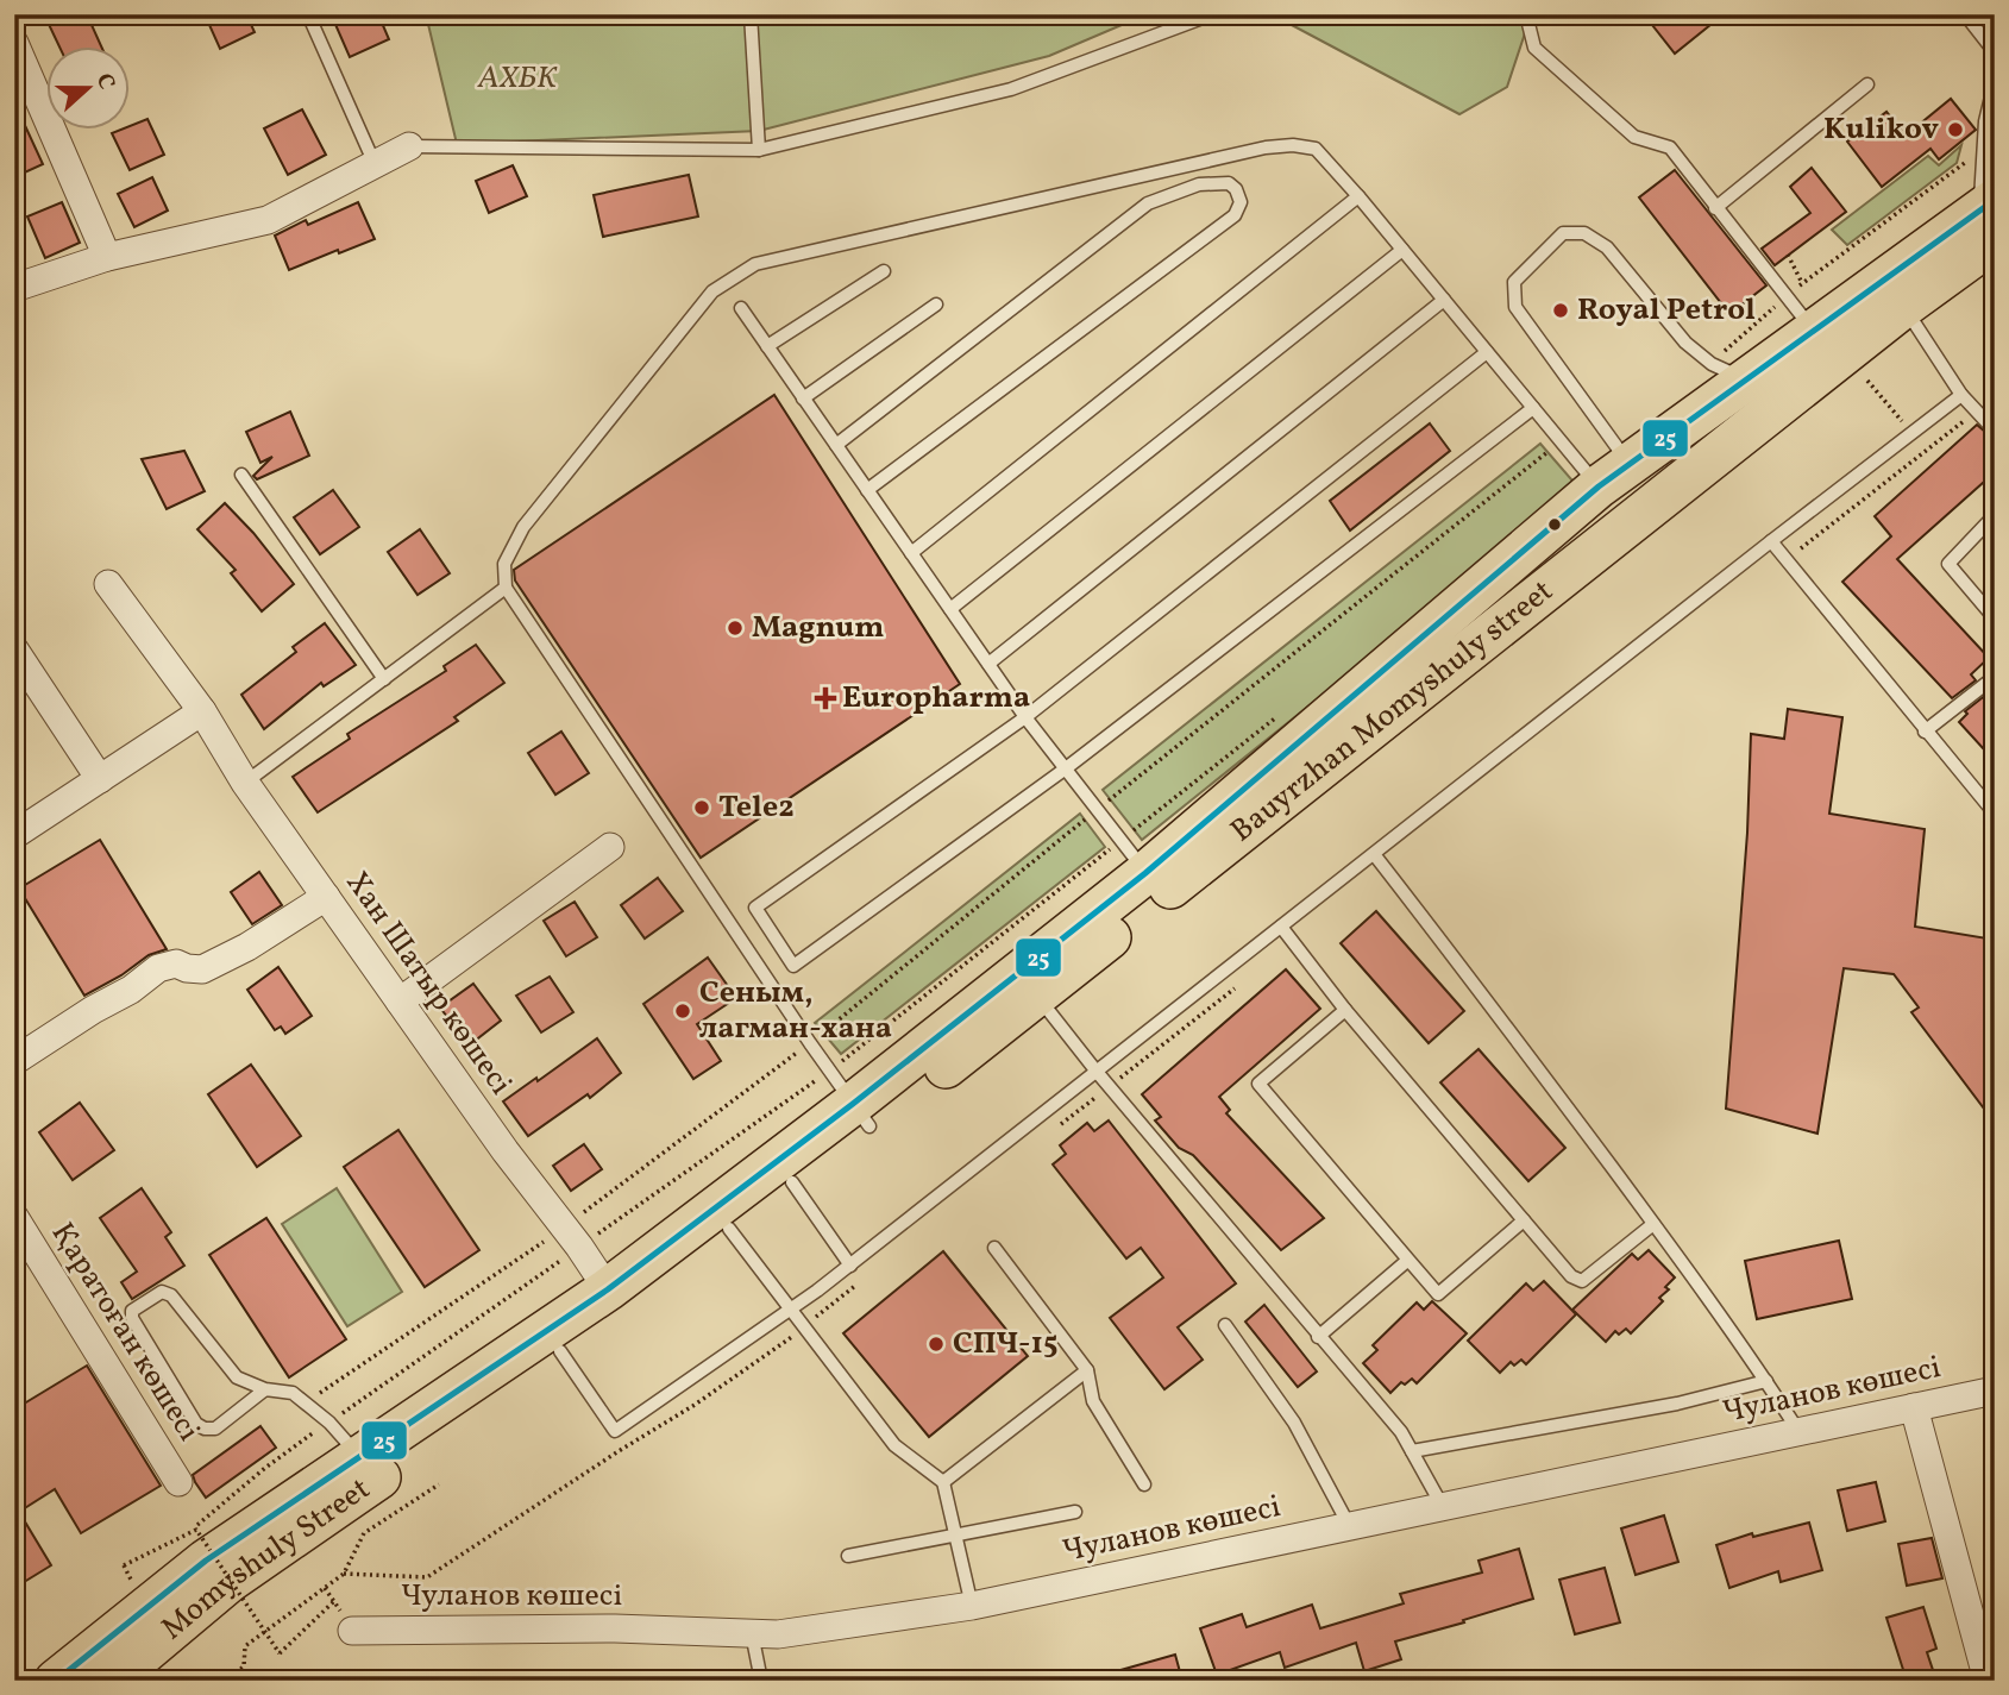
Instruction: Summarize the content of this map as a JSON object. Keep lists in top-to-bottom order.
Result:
{
  "streets": {
    "main road": ["Bauyrzhan Momyshuly street", "Momyshuly Street"],
    "street": ["Хан Шатыр көшесі", "Қаратоған көшесі", "Чуланов көшесі"]
  },
  "crossings": [
    ["Bauyrzhan Momyshuly street", "Хан Шатыр көшесі"],
    ["Bauyrzhan Momyshuly street", "Momyshuly Street"]
  ],
  "parks": ["АХБК"],
  "places": {
    "other": [
      "Kulikov",
      "Royal Petrol",
      "Magnum",
      "Tele2",
      "Сеным, лагман-хана",
      "СПЧ-15"
    ],
    "health": ["Europharma"]
  },
  "lines": ["transit line 25"],
  "north": "right"
}
